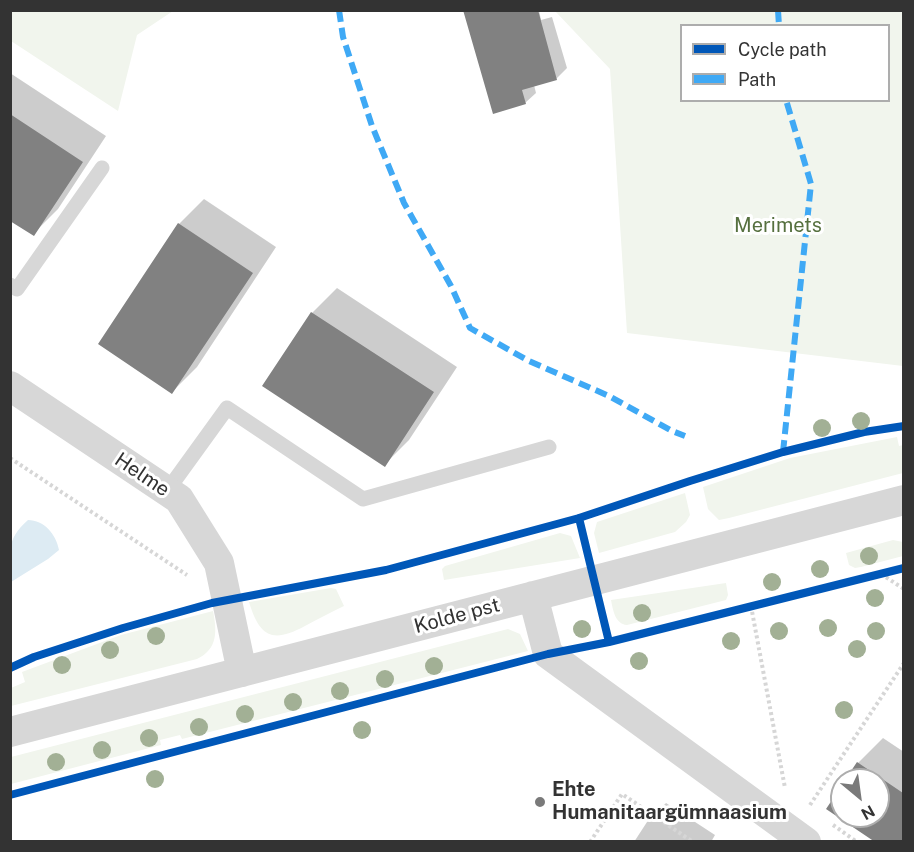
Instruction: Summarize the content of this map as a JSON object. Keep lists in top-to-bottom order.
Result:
{
  "streets": {
    "street": ["Helme", "Kolde pst"]
  },
  "crossings": [
    ["Helme", "Kolde pst"]
  ],
  "parks": ["Merimets"],
  "places": ["Ehte Humanitaargümnaasium"],
  "legend": ["Cycle path", "Path"],
  "north": "bottom right"
}
